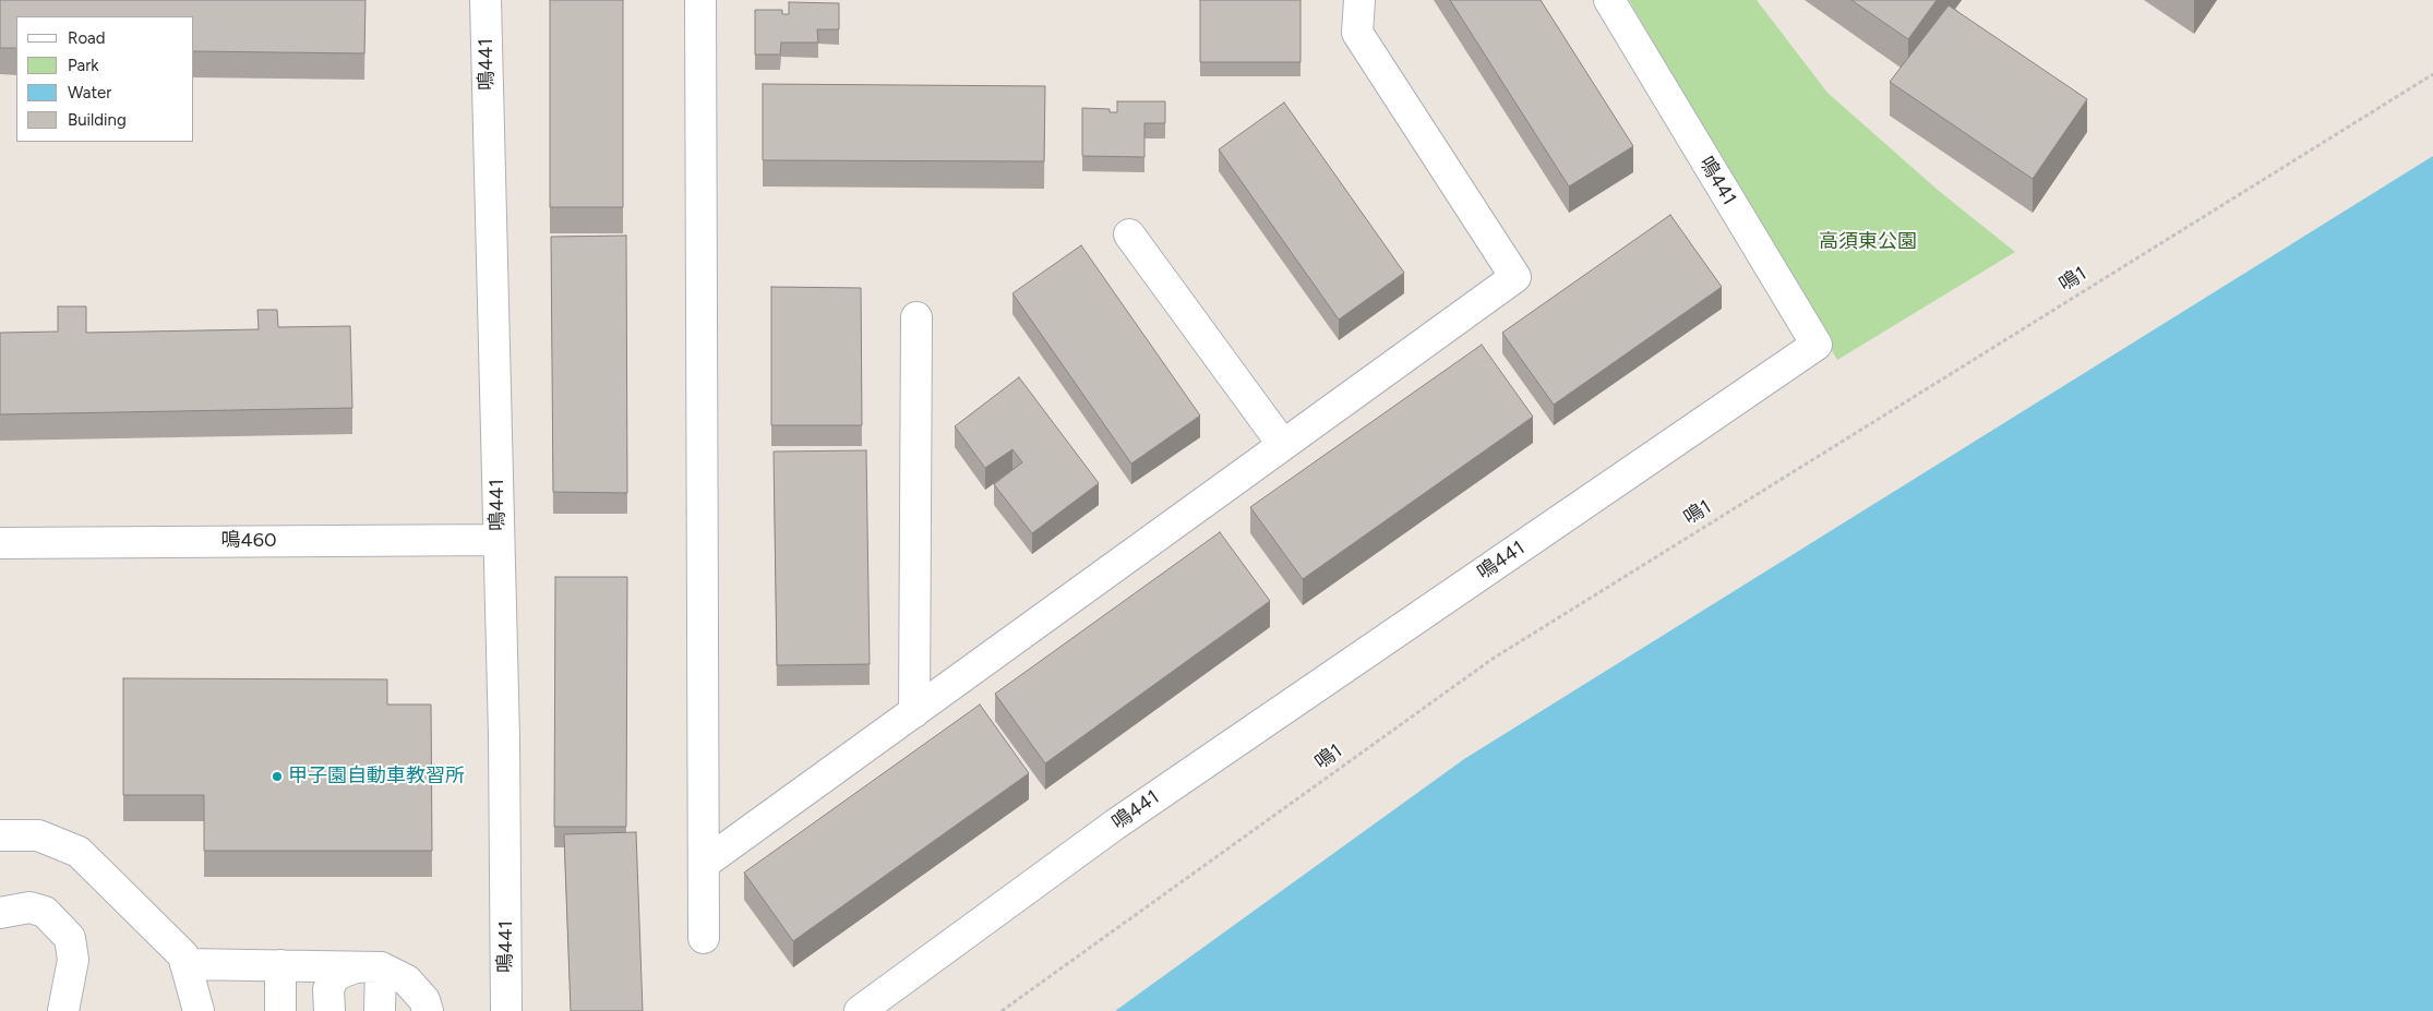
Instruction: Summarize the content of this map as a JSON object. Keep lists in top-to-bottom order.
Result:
{
  "streets": {
    "street": ["鳴441", "鳴460"],
    "path": ["鳴1"]
  },
  "crossings": [
    ["鳴441", "鳴460"]
  ],
  "parks": ["高須東公園"],
  "places": ["甲子園自動車教習所"],
  "legend": [
    "Road",
    "Park",
    "Water",
    "Building"
  ]
}
